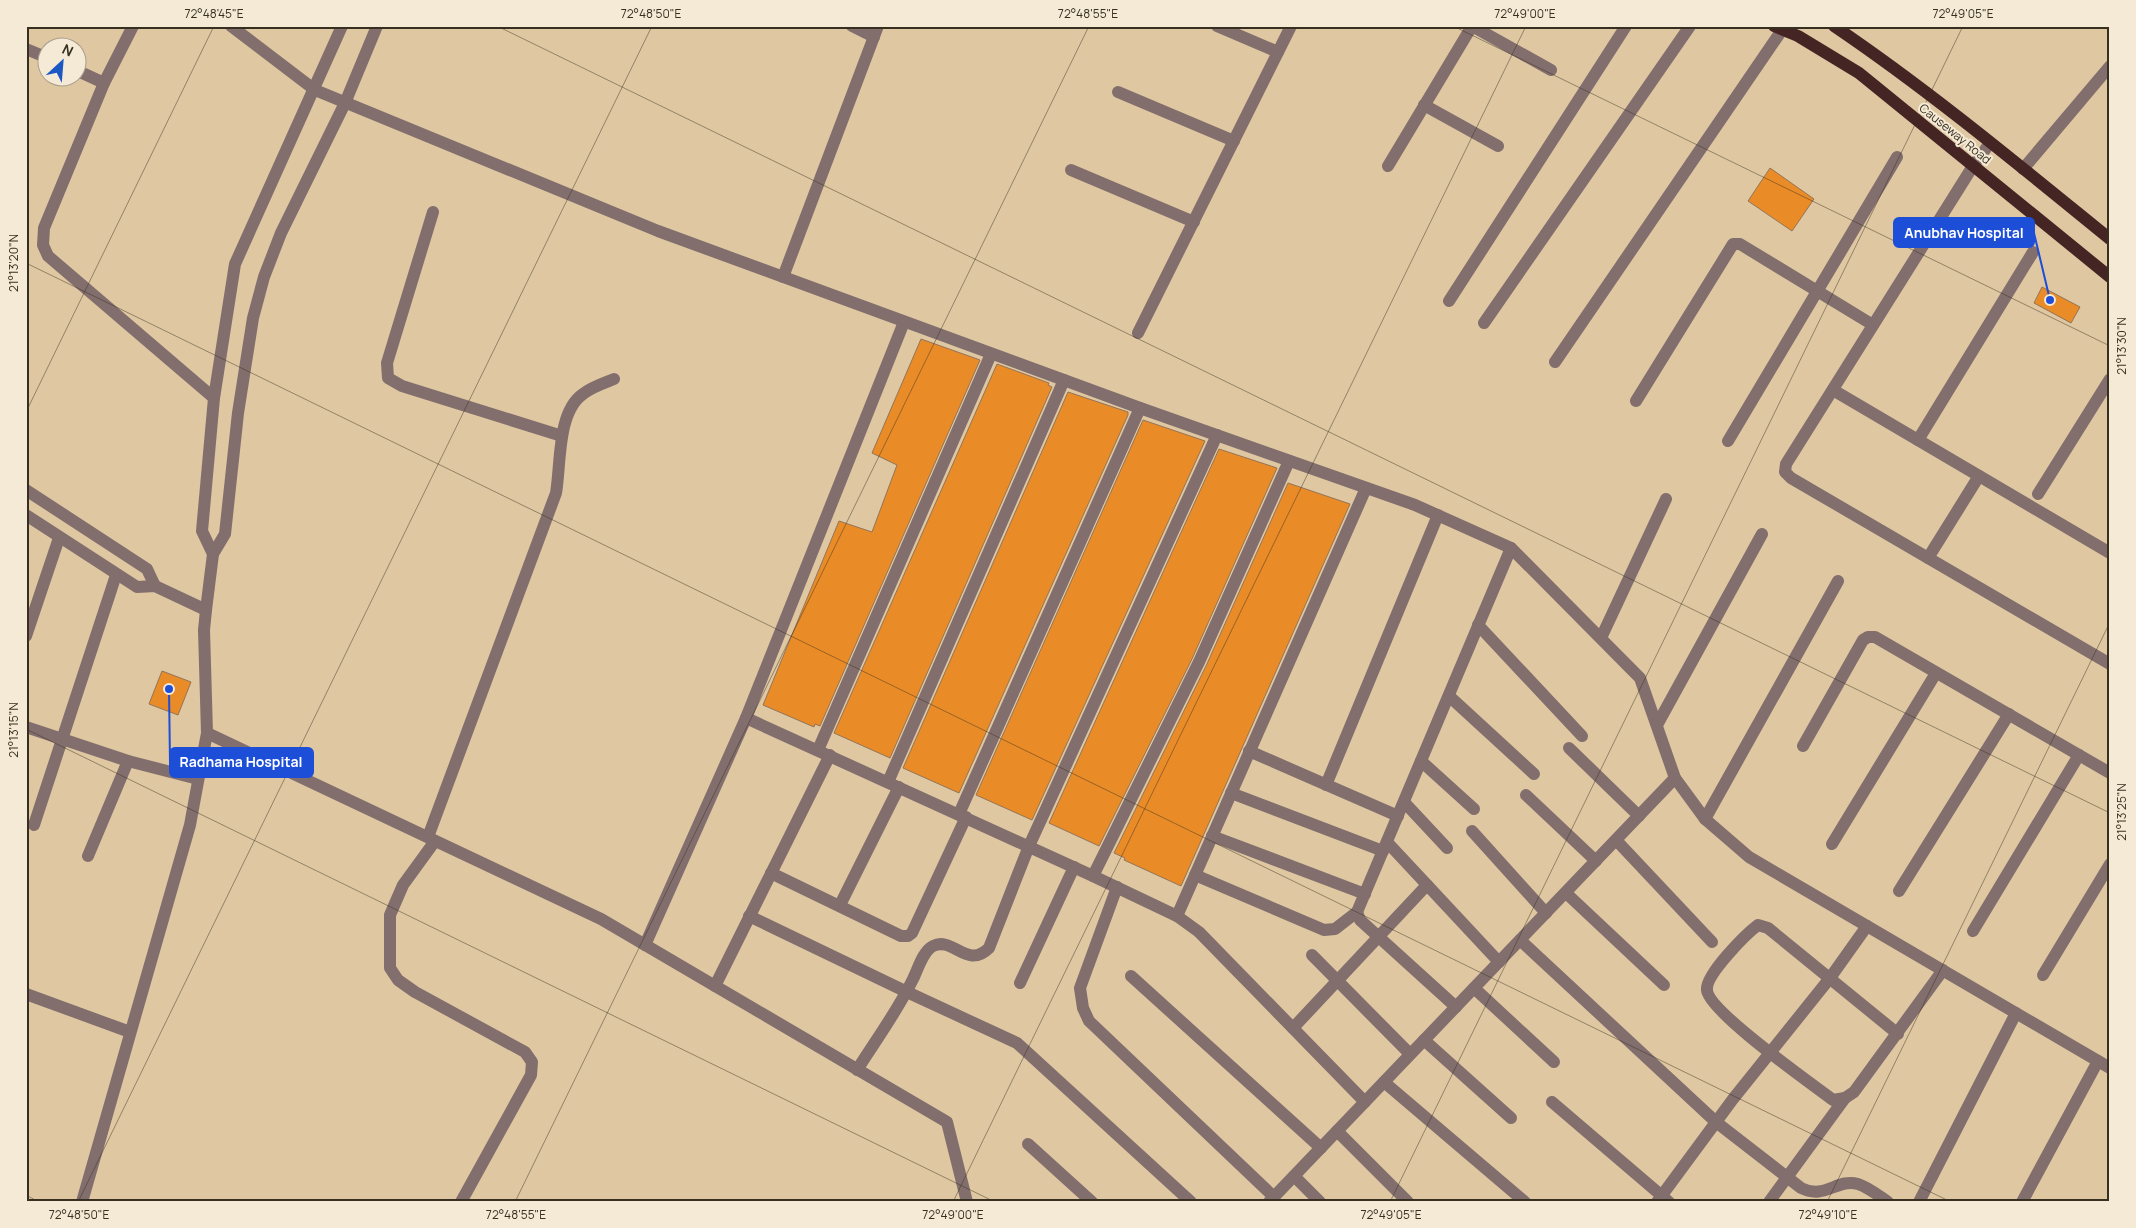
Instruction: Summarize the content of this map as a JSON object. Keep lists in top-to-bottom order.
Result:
{
  "streets": {
    "main road": ["Causeway Road"]
  },
  "places": ["Anubhav Hospital", "Radhama Hospital"],
  "north": "top right",
  "coordinates": [
    "72°48'45\"E",
    "72°48'50\"E",
    "72°48'55\"E",
    "72°49'00\"E",
    "72°49'05\"E",
    "21°13'20\"N",
    "21°13'30\"N",
    "21°13'15\"N",
    "21°13'25\"N",
    "72°49'10\"E"
  ]
}
